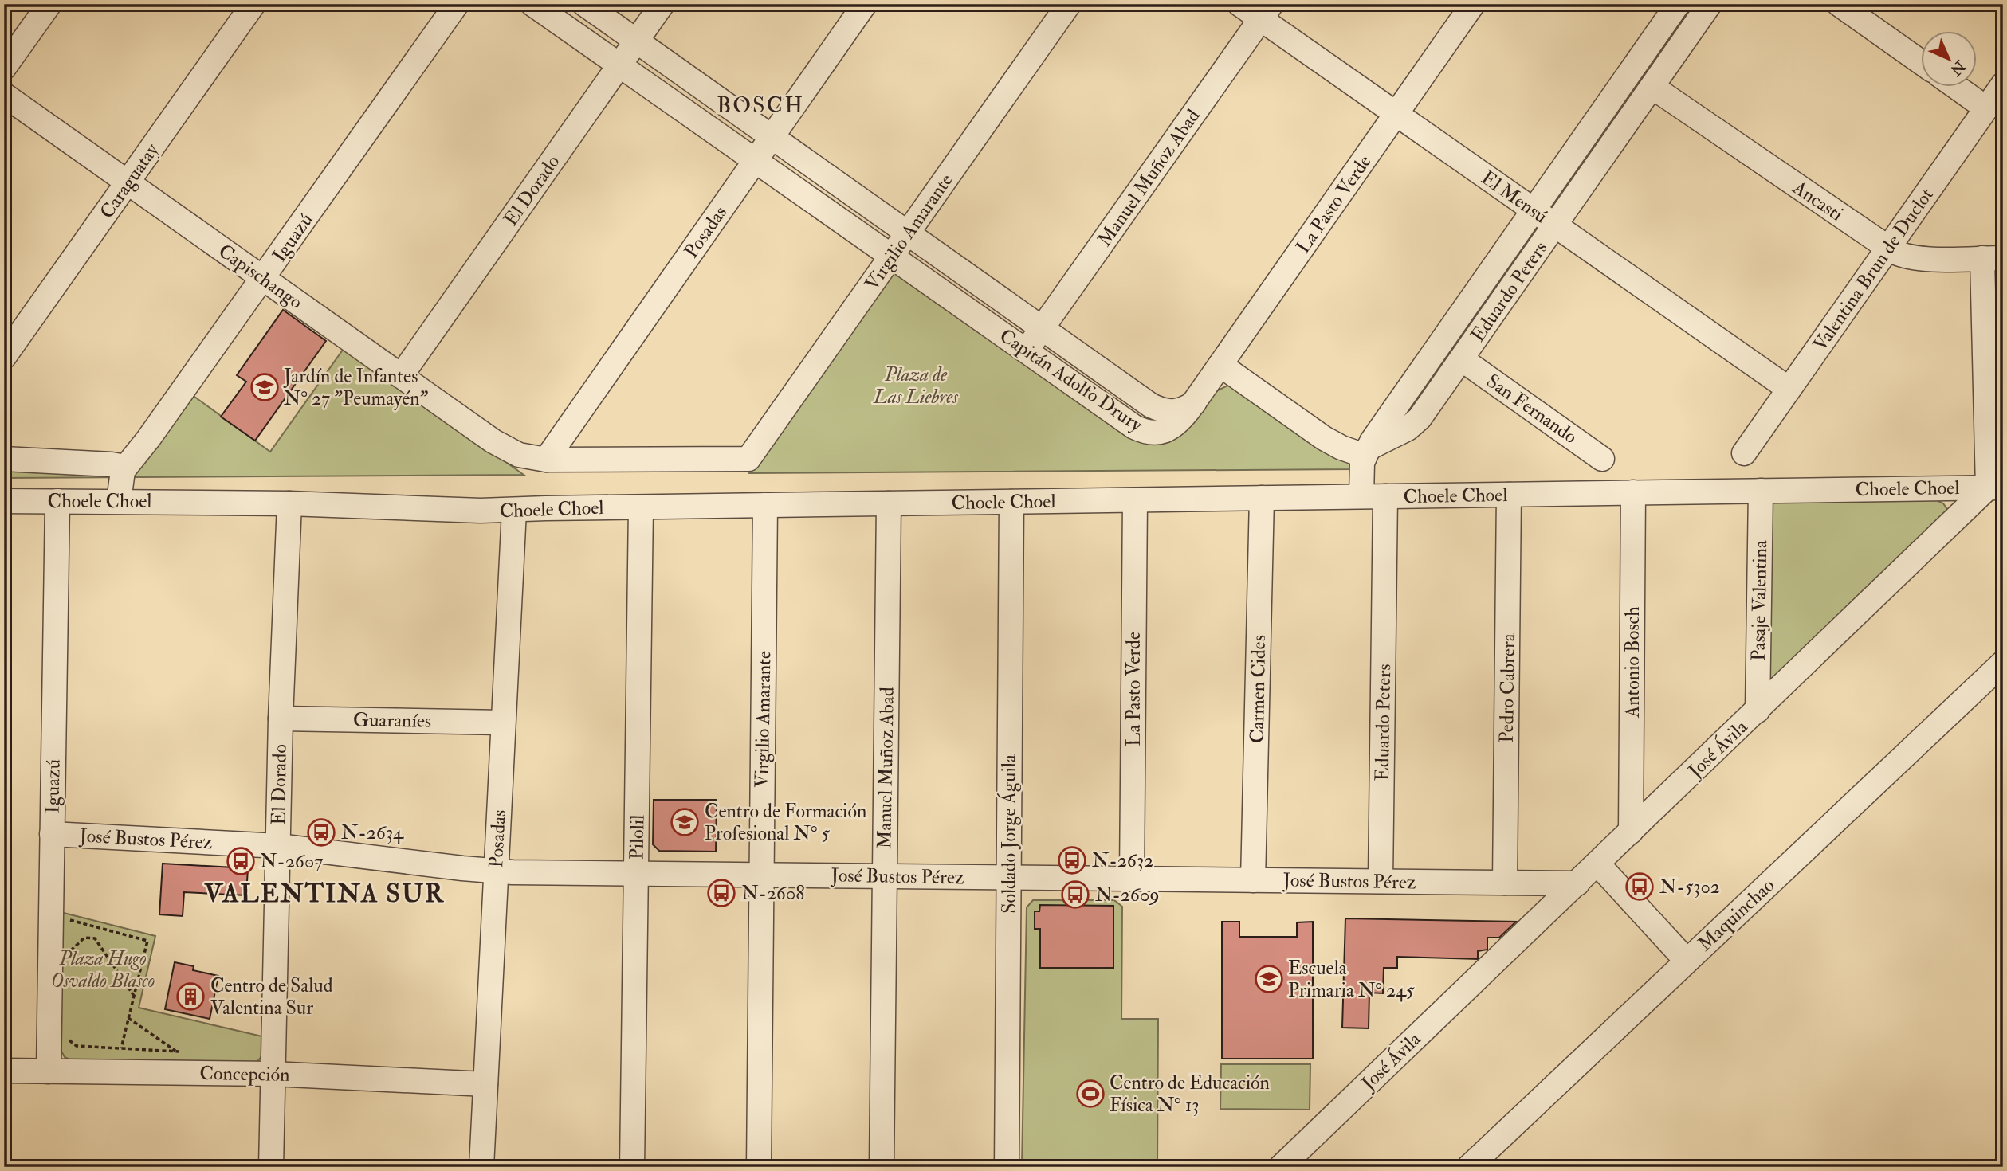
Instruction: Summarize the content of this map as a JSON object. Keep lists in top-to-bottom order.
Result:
{
  "streets": {
    "street": [
      "Manuel Muñoz Abad",
      "Caraguatay",
      "El Dorado",
      "El Mensú",
      "Ancasti",
      "La Pasto Verde",
      "Posadas",
      "Virgilio Amarante",
      "Iguazú",
      "Valentina Brun de Duclot",
      "Capischango",
      "Eduardo Peters",
      "Capitán Adolfo Drury",
      "San Fernando",
      "Choele Choel",
      "Pasaje Valentina",
      "Antonio Bosch",
      "Pedro Cabrera",
      "Carmen Cides",
      "Guaraníes",
      "José Ávila",
      "Soldado Jorge Águila",
      "Pilolil",
      "José Bustos Pérez",
      "Maquinchao",
      "Concepción"
    ]
  },
  "crossings": [
    ["Manuel Muñoz Abad", "El Mensú"],
    ["Manuel Muñoz Abad", "Capitán Adolfo Drury"],
    ["Manuel Muñoz Abad", "Choele Choel"],
    ["Manuel Muñoz Abad", "José Bustos Pérez"],
    ["Caraguatay", "Capischango"],
    ["El Dorado", "Capischango"],
    ["El Dorado", "Capitán Adolfo Drury"],
    ["El Dorado", "Choele Choel"],
    ["El Dorado", "Guaraníes"],
    ["El Dorado", "José Bustos Pérez"],
    ["El Dorado", "Concepción"],
    ["El Mensú", "La Pasto Verde"],
    ["El Mensú", "Valentina Brun de Duclot"],
    ["El Mensú", "Eduardo Peters"],
    ["Ancasti", "Valentina Brun de Duclot"],
    ["Ancasti", "Eduardo Peters"],
    ["La Pasto Verde", "Capitán Adolfo Drury"],
    ["La Pasto Verde", "Choele Choel"],
    ["La Pasto Verde", "José Bustos Pérez"],
    ["Posadas", "Virgilio Amarante"],
    ["Posadas", "Capischango"],
    ["Posadas", "Capitán Adolfo Drury"],
    ["Posadas", "Choele Choel"],
    ["Posadas", "Guaraníes"],
    ["Posadas", "José Bustos Pérez"],
    ["Posadas", "Concepción"],
    ["Virgilio Amarante", "Capischango"],
    ["Virgilio Amarante", "Capitán Adolfo Drury"],
    ["Virgilio Amarante", "Choele Choel"],
    ["Virgilio Amarante", "José Bustos Pérez"],
    ["Iguazú", "Capischango"],
    ["Iguazú", "Choele Choel"],
    ["Iguazú", "José Bustos Pérez"],
    ["Iguazú", "Concepción"],
    ["Eduardo Peters", "San Fernando"],
    ["Eduardo Peters", "Choele Choel"],
    ["Eduardo Peters", "José Bustos Pérez"],
    ["Choele Choel", "Pasaje Valentina"],
    ["Choele Choel", "Antonio Bosch"],
    ["Choele Choel", "Pedro Cabrera"],
    ["Choele Choel", "Carmen Cides"],
    ["Choele Choel", "José Ávila"],
    ["Choele Choel", "Soldado Jorge Águila"],
    ["Choele Choel", "Pilolil"],
    ["Pasaje Valentina", "José Ávila"],
    ["Antonio Bosch", "José Ávila"],
    ["Pedro Cabrera", "José Bustos Pérez"],
    ["Carmen Cides", "José Bustos Pérez"],
    ["José Ávila", "José Bustos Pérez"],
    ["Soldado Jorge Águila", "José Bustos Pérez"],
    ["Pilolil", "José Bustos Pérez"]
  ],
  "districts": ["BOSCH", "VALENTINA SUR"],
  "parks": ["Plaza de Las Liebres", "Plaza Hugo Osvaldo Blasco"],
  "places": {
    "school or university": ["Jardín de Infantes N° 27 \"Peumayén\"", "Centro de Formación Profesional N° 5", "Escuela Primaria N° 245"],
    "bus stop": [
      "N-2634",
      "N-2632",
      "N-2607",
      "N-5302",
      "N-2608",
      "N-2609"
    ],
    "building": ["Centro de Salud Valentina Sur"],
    "sports": ["Centro de Educación Física N° 13"]
  },
  "north": "bottom right"
}
